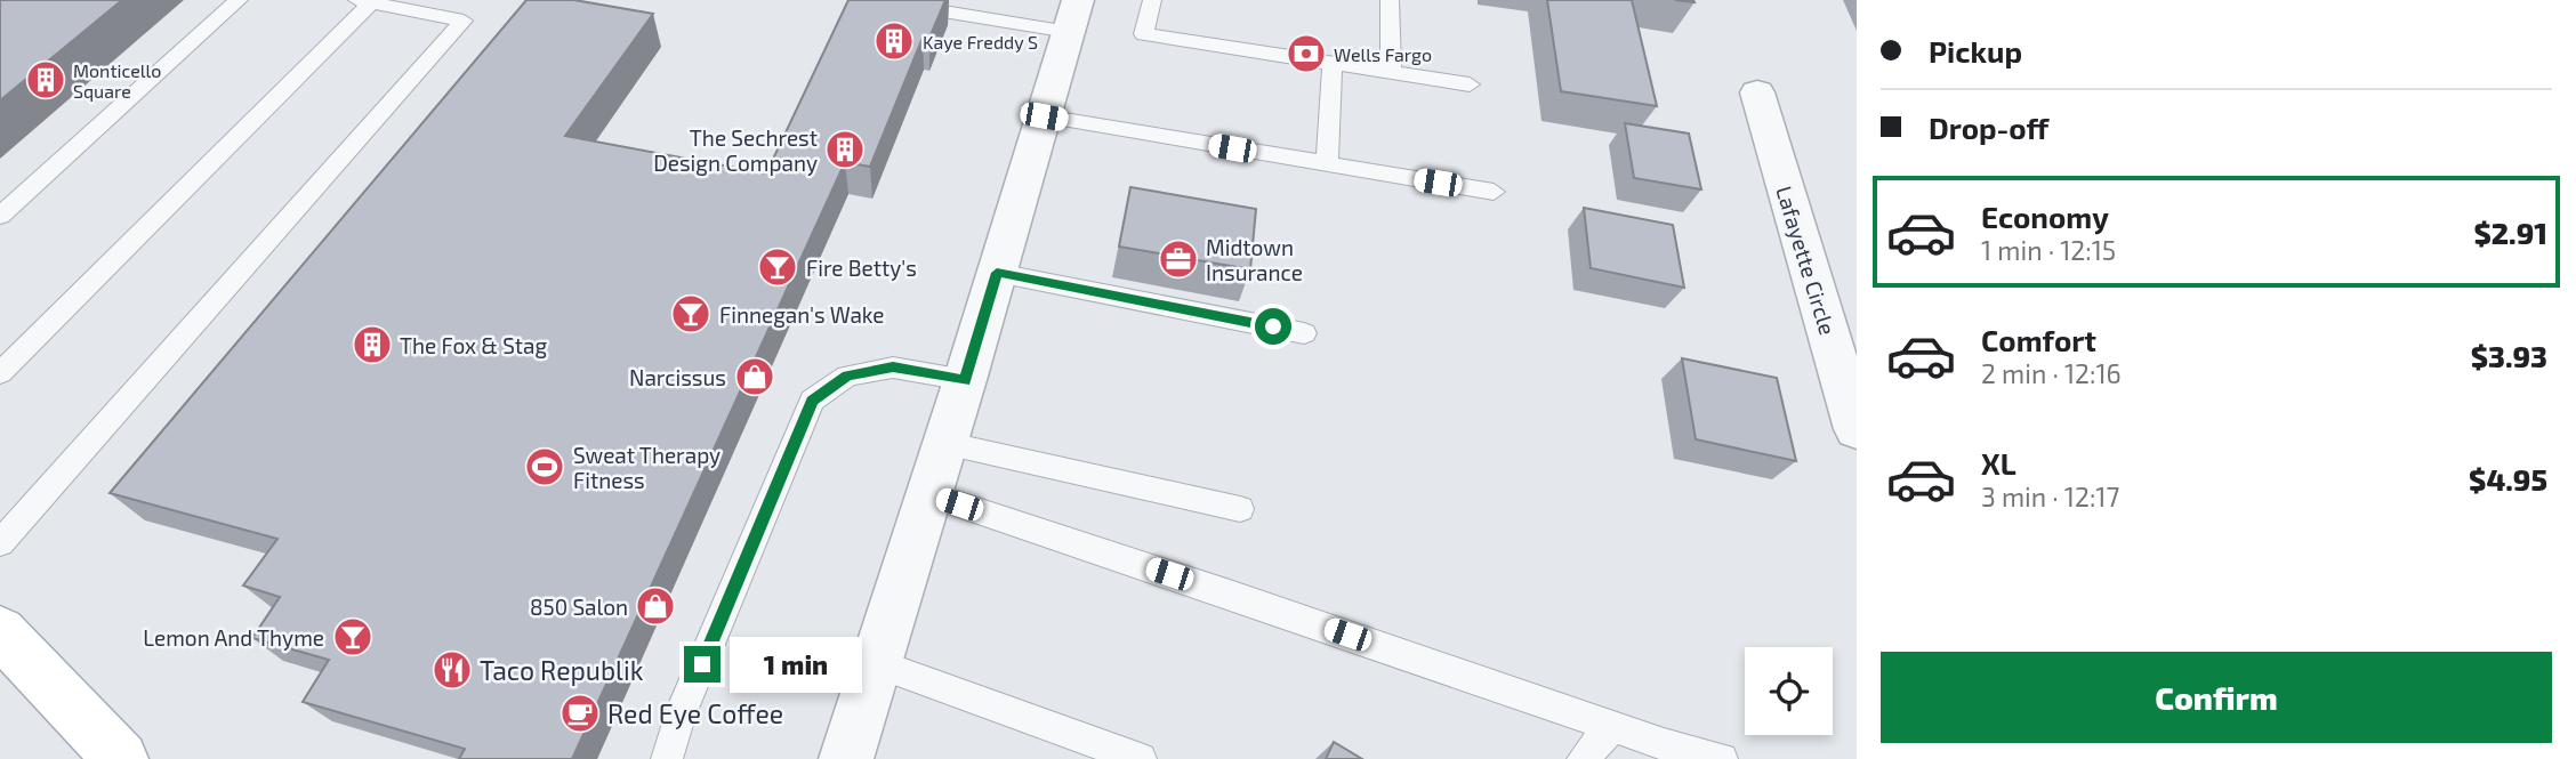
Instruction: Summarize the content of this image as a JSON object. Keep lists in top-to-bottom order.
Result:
{
  "streets": {
    "street": ["Lafayette Circle"]
  },
  "places": {
    "building": [
      "Kaye Freddy S",
      "Monticello Square",
      "The Sechrest Design Company",
      "The Fox & Stag"
    ],
    "bank": ["Wells Fargo"],
    "office": ["Midtown Insurance"],
    "bar": ["Fire Betty's", "Finnegan's Wake", "Lemon And Thyme"],
    "shop": ["Narcissus", "850 Salon"],
    "sports": ["Sweat Therapy Fitness"],
    "restaurant": ["Taco Republik"],
    "cafe": ["Red Eye Coffee"]
  },
  "page": {
    "banner": ["Pickup", "Drop-off"],
    "list": [
      {
        "name": "Economy",
        "note": "1 min · 12:15",
        "value": "$2.91"
      },
      {
        "name": "Comfort",
        "note": "2 min · 12:16",
        "value": "$3.93"
      },
      {
        "name": "XL",
        "note": "3 min · 12:17",
        "value": "$4.95"
      }
    ],
    "buttons": "Confirm",
    "bubble": "1 min"
  }
}
